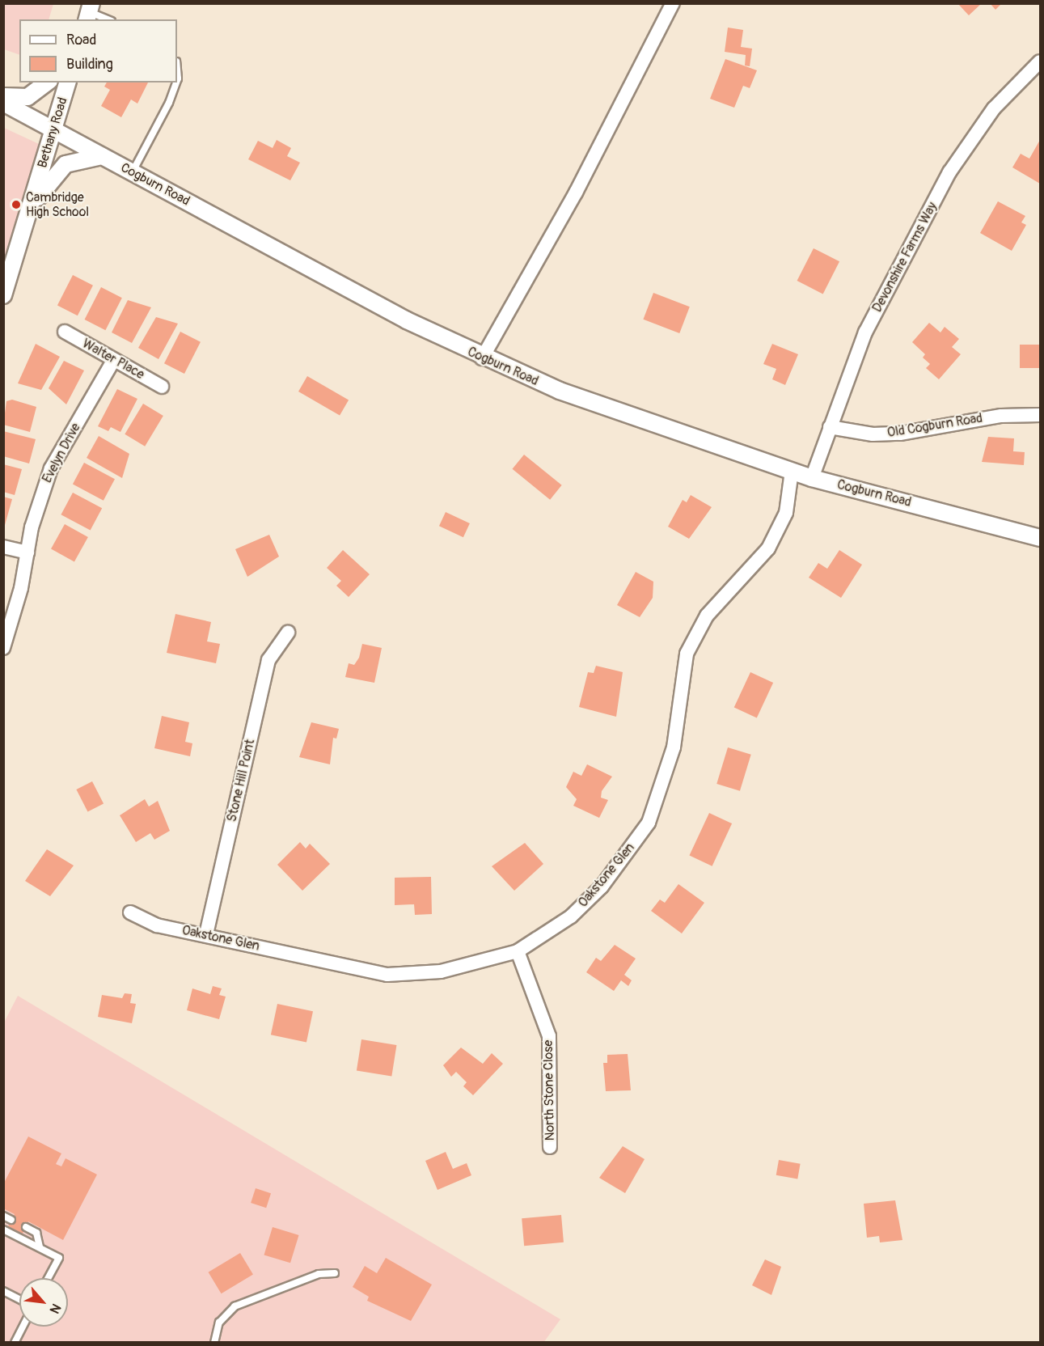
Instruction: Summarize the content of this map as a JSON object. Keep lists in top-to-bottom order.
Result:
{
  "streets": {
    "street": [
      "Bethany Road",
      "Cogburn Road",
      "Devonshire Farms Way",
      "Walter Place",
      "Old Cogburn Road",
      "Evelyn Drive",
      "Stone Hill Point",
      "Oakstone Glen",
      "North Stone Close"
    ]
  },
  "crossings": [
    ["Bethany Road", "Cogburn Road"],
    ["Cogburn Road", "Devonshire Farms Way"],
    ["Cogburn Road", "Oakstone Glen"],
    ["Devonshire Farms Way", "Old Cogburn Road"],
    ["Walter Place", "Evelyn Drive"],
    ["Stone Hill Point", "Oakstone Glen"],
    ["Oakstone Glen", "North Stone Close"]
  ],
  "places": ["Cambridge High School"],
  "legend": ["Road", "Building"],
  "north": "bottom right"
}
